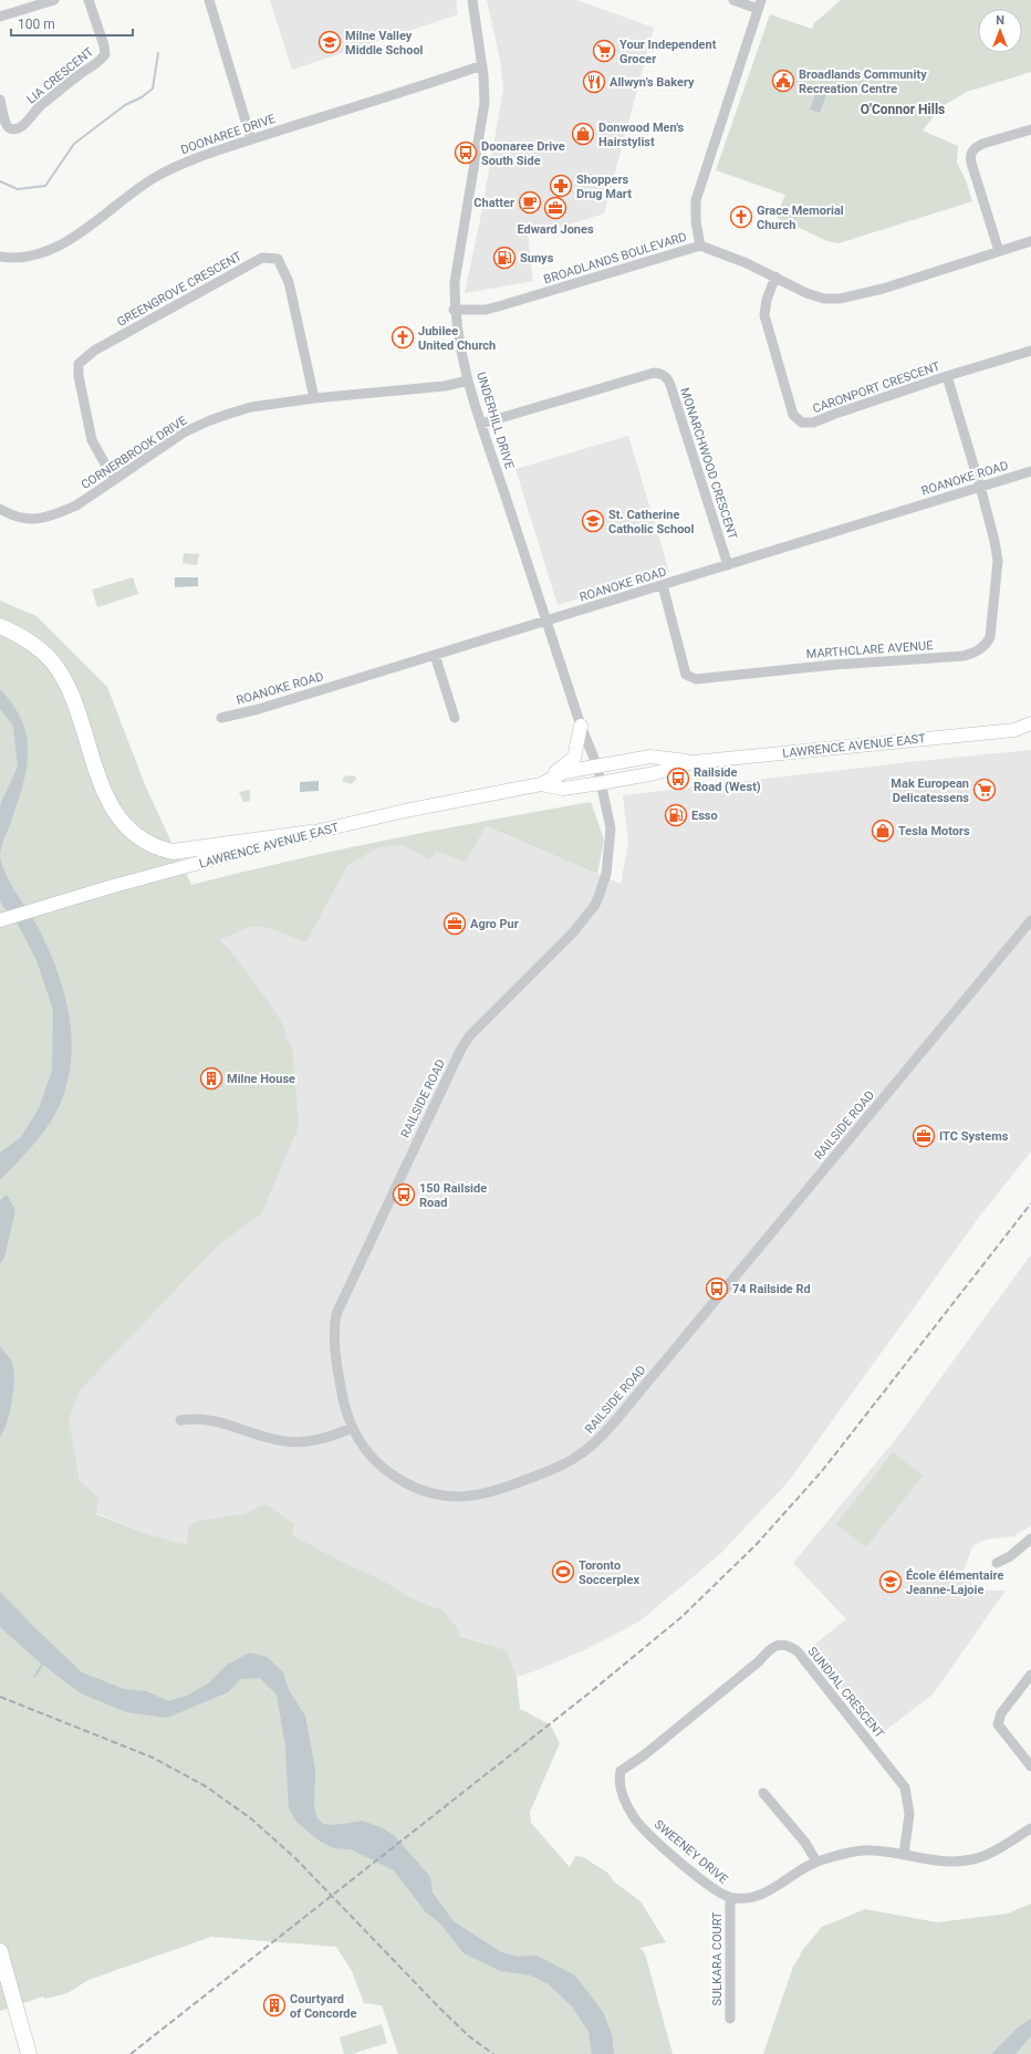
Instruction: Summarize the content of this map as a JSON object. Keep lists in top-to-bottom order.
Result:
{
  "streets": {
    "main road": ["LAWRENCE AVENUE EAST"],
    "street": [
      "LIA CRESCENT",
      "DOONAREE DRIVE",
      "BROADLANDS BOULEVARD",
      "GREENGROVE CRESCENT",
      "CARONPORT CRESCENT",
      "UNDERHILL DRIVE",
      "CORNERBROOK DRIVE",
      "MONARCHWOOD CRESCENT",
      "ROANOKE ROAD",
      "MARTHCLARE AVENUE",
      "RAILSIDE ROAD",
      "SUNDIAL CRESCENT",
      "SWEENEY DRIVE",
      "SULKARA COURT"
    ]
  },
  "crossings": [
    ["DOONAREE DRIVE", "UNDERHILL DRIVE"],
    ["BROADLANDS BOULEVARD", "CARONPORT CRESCENT"],
    ["BROADLANDS BOULEVARD", "UNDERHILL DRIVE"],
    ["GREENGROVE CRESCENT", "CORNERBROOK DRIVE"],
    ["UNDERHILL DRIVE", "CORNERBROOK DRIVE"],
    ["UNDERHILL DRIVE", "MONARCHWOOD CRESCENT"],
    ["UNDERHILL DRIVE", "ROANOKE ROAD"],
    ["UNDERHILL DRIVE", "LAWRENCE AVENUE EAST"],
    ["UNDERHILL DRIVE", "RAILSIDE ROAD"],
    ["MONARCHWOOD CRESCENT", "ROANOKE ROAD"],
    ["ROANOKE ROAD", "MARTHCLARE AVENUE"],
    ["LAWRENCE AVENUE EAST", "RAILSIDE ROAD"],
    ["SUNDIAL CRESCENT", "SWEENEY DRIVE"],
    ["SWEENEY DRIVE", "SULKARA COURT"]
  ],
  "districts": ["O'Connor Hills"],
  "places": {
    "school or university": ["Milne Valley Middle School", "St. Catherine Catholic School", "École élémentaire Jeanne-Lajoie"],
    "supermarket": ["Your Independent Grocer", "Mak European Delicatessens"],
    "public building": ["Broadlands Community Recreation Centre"],
    "restaurant": ["Allwyn’s Bakery"],
    "shop": ["Donwood Men's Hairstylist", "Tesla Motors"],
    "bus stop": [
      "Doonaree Drive South Side",
      "Railside Road (West)",
      "150 Railside Road",
      "74 Railside Rd"
    ],
    "pharmacy": ["Shoppers Drug Mart"],
    "cafe": ["Chatter"],
    "office": ["Edward Jones", "Agro Pur", "ITC Systems"],
    "church": ["Grace Memorial Church", "Jubilee United Church"],
    "fuel station": ["Sunys", "Esso"],
    "building": ["Milne House", "Courtyard of Concorde"],
    "sports": ["Toronto Soccerplex"]
  },
  "scale_bar": "100 m",
  "north": "top"
}
